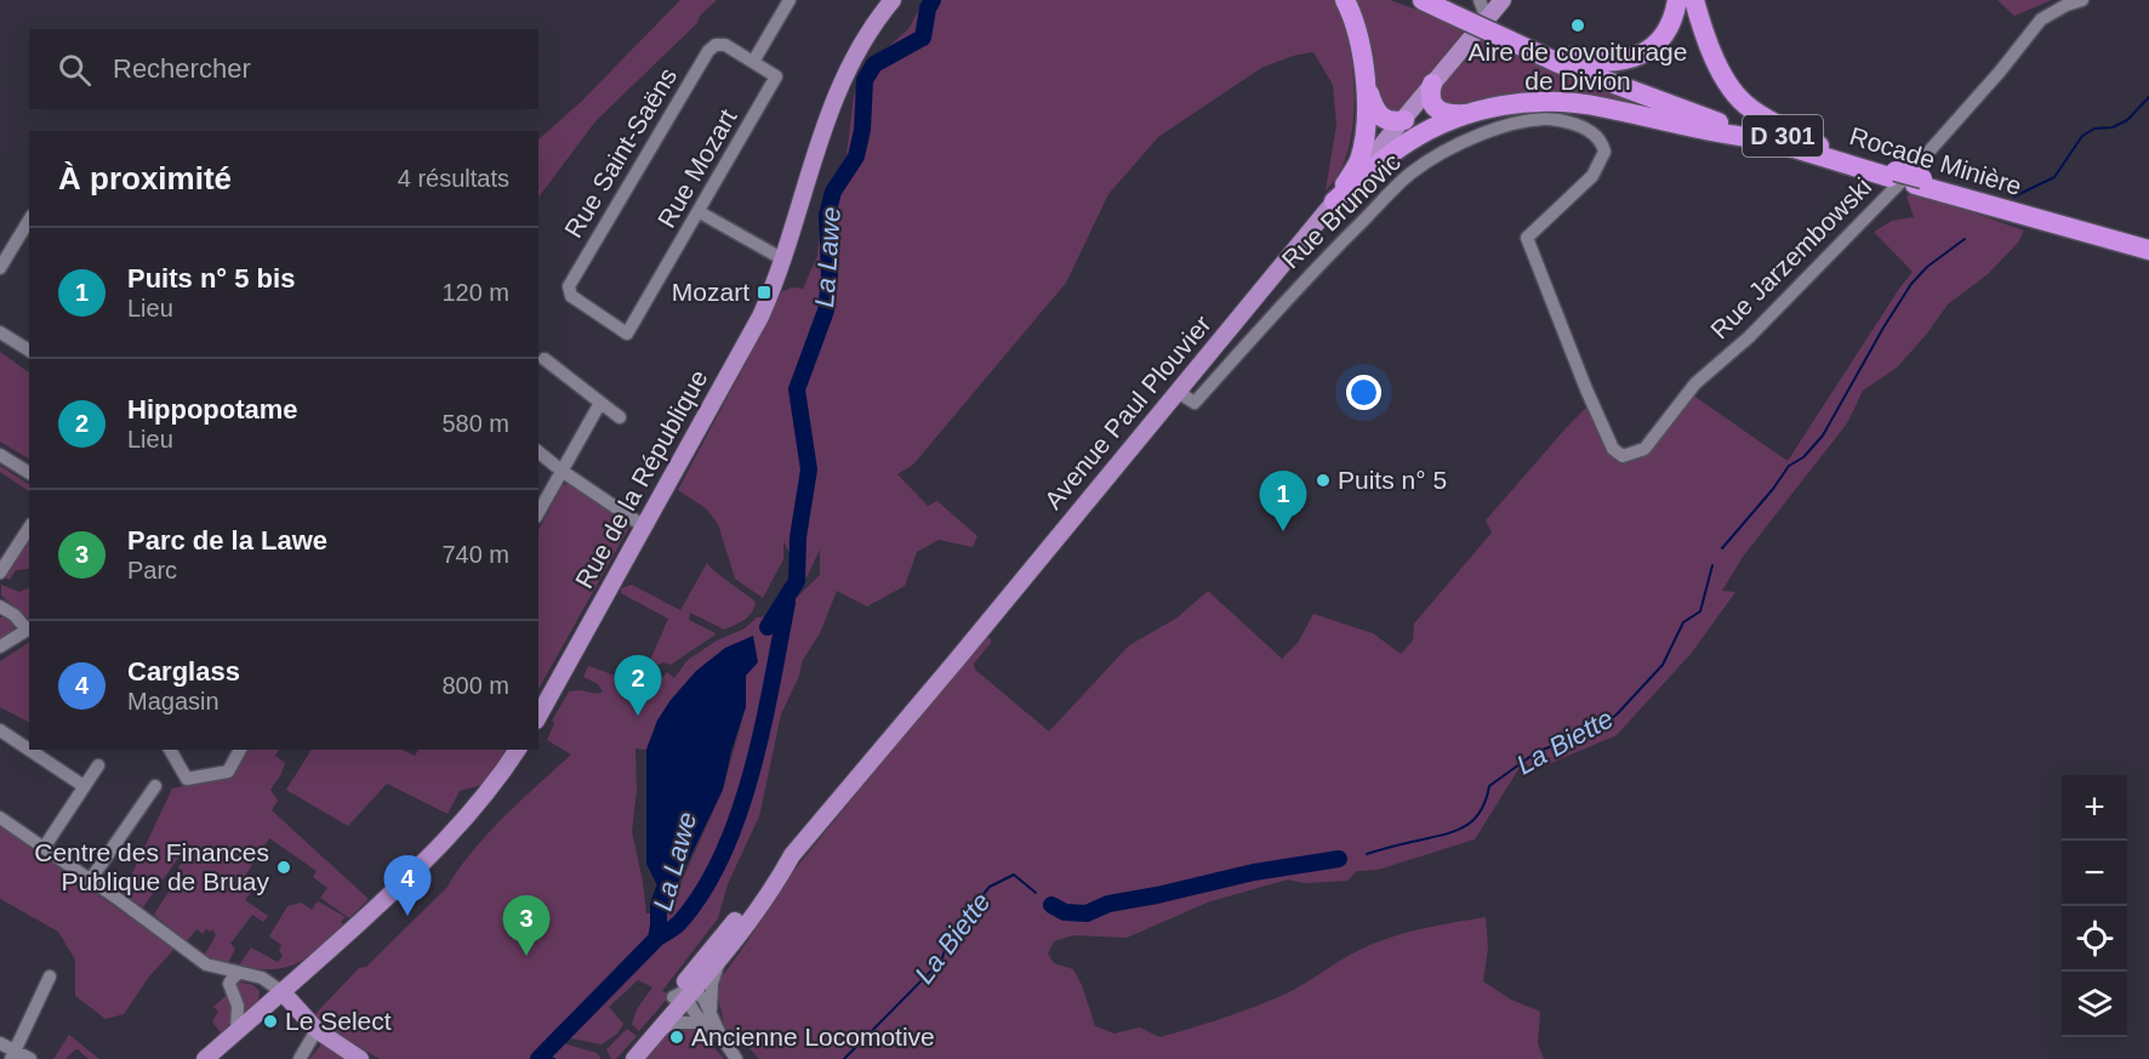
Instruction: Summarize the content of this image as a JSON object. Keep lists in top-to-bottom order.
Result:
{
  "streets": {
    "highway": ["D 301", "Rocade Minière"],
    "main road": ["Avenue Paul Plouvier", "Rue de la République"],
    "street": [
      "Rue Saint-Saëns",
      "Rue Mozart",
      "Rue Brunovic",
      "Rue Jarzembowski"
    ]
  },
  "crossings": [
    ["Rue Saint-Saëns", "Rue Mozart"],
    ["Rue Brunovic", "Rue Jarzembowski"],
    ["Rue Brunovic", "Avenue Paul Plouvier"]
  ],
  "water": ["La Lawe", "La Biette"],
  "places": {
    "other": [
      "Aire de covoiturage de Divion",
      "Puits n° 5",
      "Centre des Finances Publique de Bruay",
      "Le Select",
      "Ancienne Locomotive"
    ],
    "transit": ["Mozart"]
  },
  "page": {
    "search": "Rechercher",
    "heading": ["À proximité", "4 résultats"],
    "list": [
      {
        "mark": "1",
        "name": "Puits n° 5 bis",
        "note": "Lieu",
        "value": "120 m"
      },
      {
        "mark": "2",
        "name": "Hippopotame",
        "note": "Lieu",
        "value": "580 m"
      },
      {
        "mark": "3",
        "name": "Parc de la Lawe",
        "note": "Parc",
        "value": "740 m"
      },
      {
        "mark": "4",
        "name": "Carglass",
        "note": "Magasin",
        "value": "800 m"
      }
    ],
    "pins": [
      "1",
      "2",
      "4",
      "3"
    ],
    "map_buttons": ["+", "−"]
  }
}
